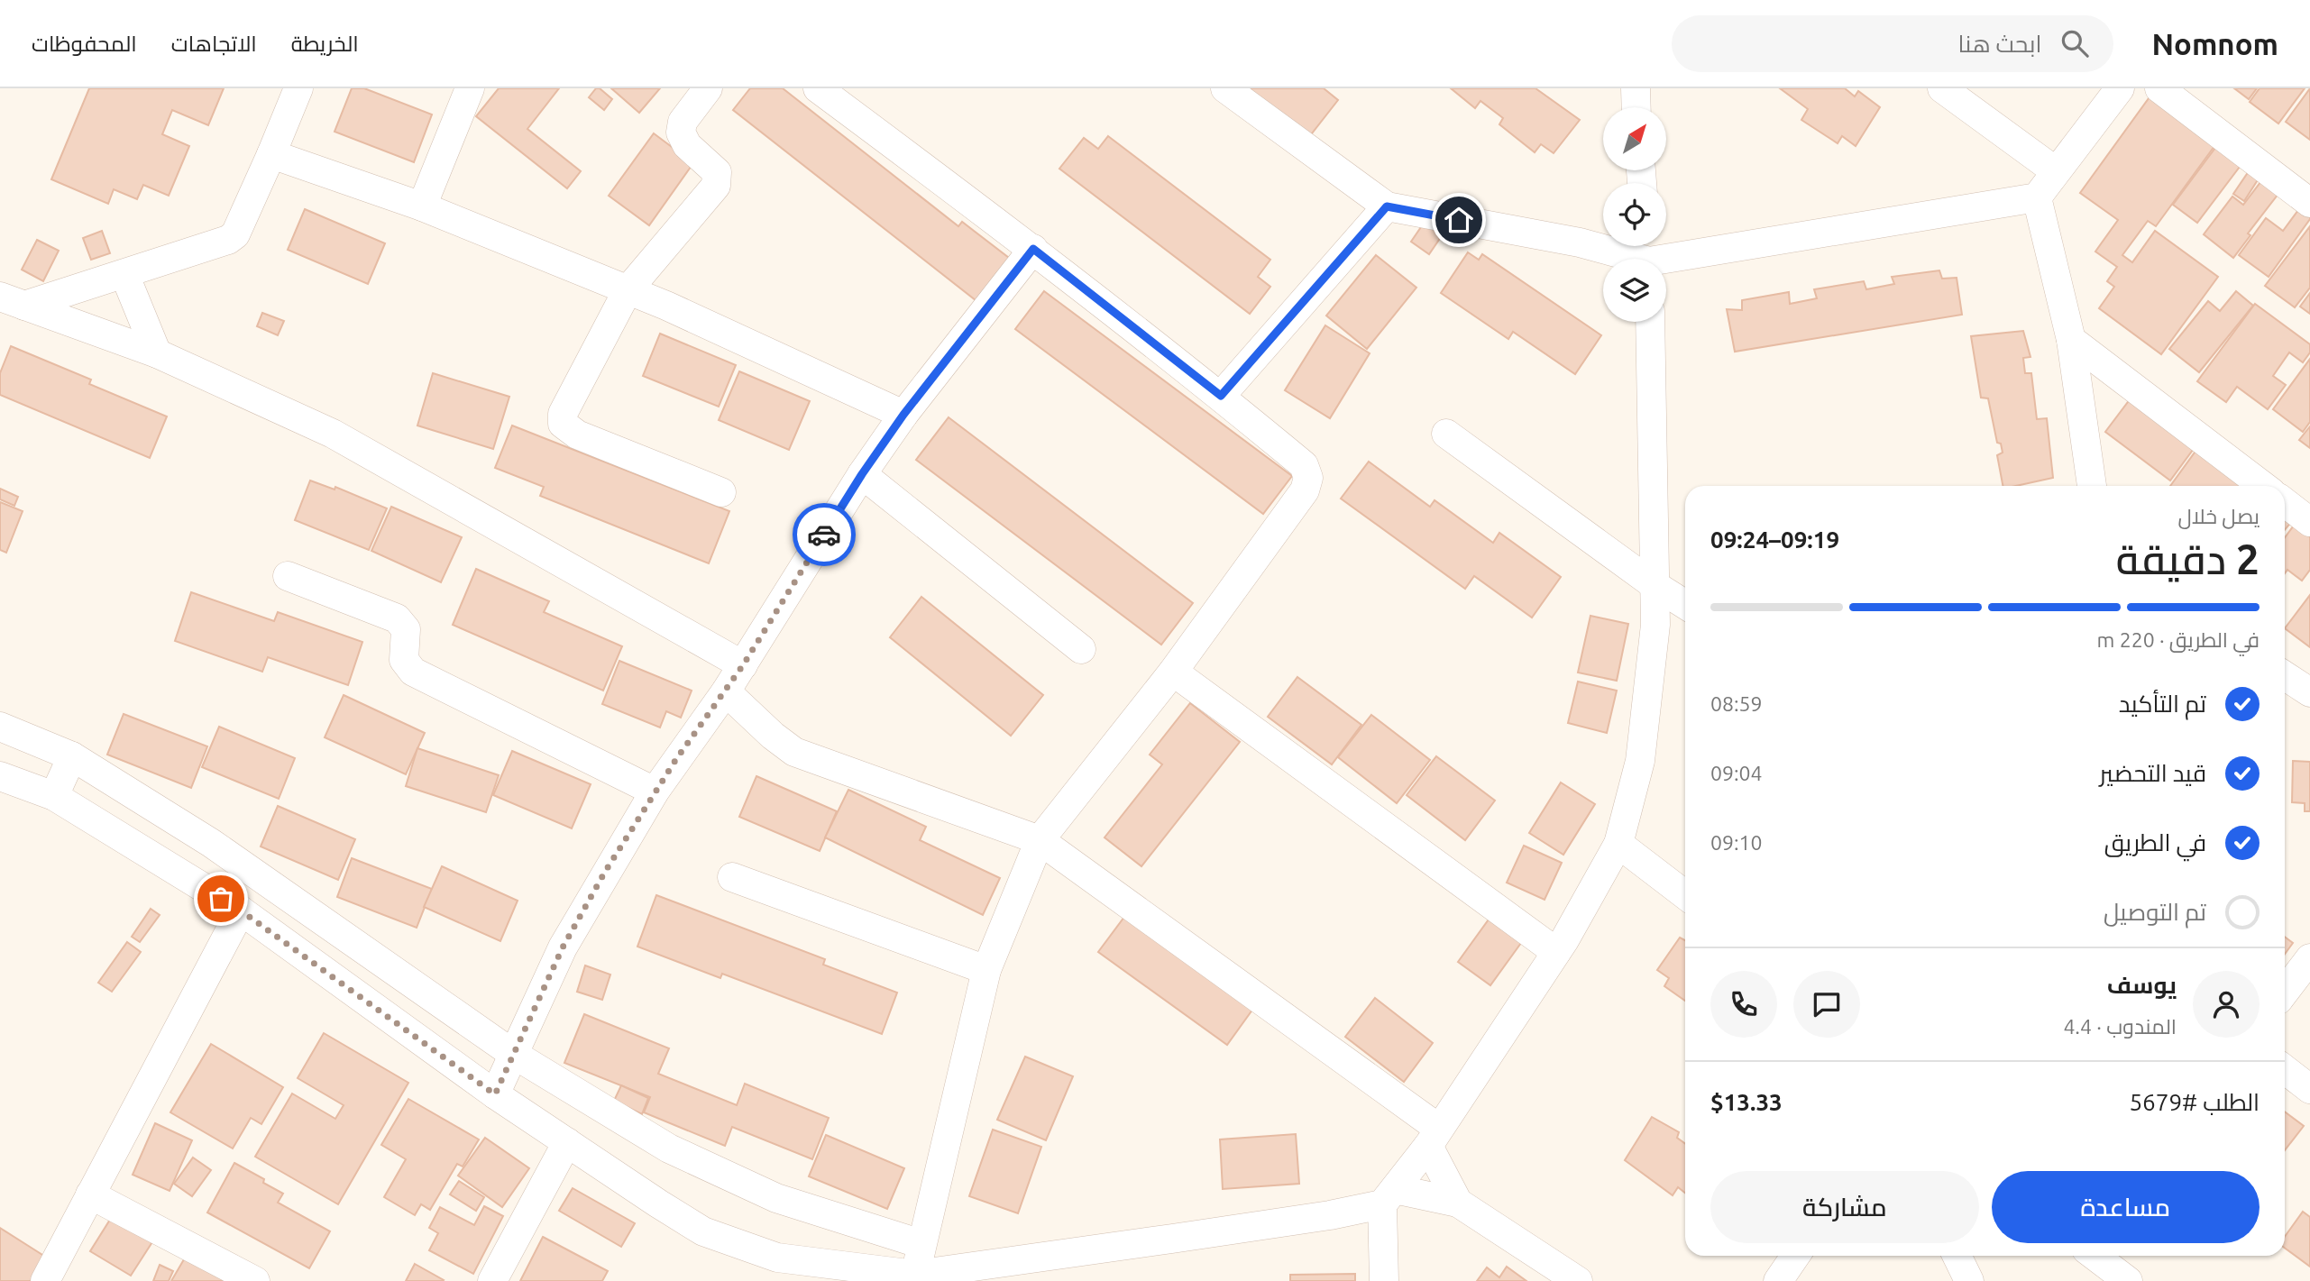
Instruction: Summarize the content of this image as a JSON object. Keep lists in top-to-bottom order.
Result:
{
  "north": "top right",
  "page": {
    "header": "Nomnom",
    "search": "ابحث هنا",
    "nav": ["الخريطة", "الاتجاهات", "المحفوظات"],
    "heading": ["2 دقيقة", "يصل خلال", "09:19–09:24"],
    "panel": [
      "يوسف",
      "المندوب · 4.4",
      "الطلب #5679",
      "$13.33"
    ],
    "bar": "في الطريق · 220 m",
    "list": [
      ["تم التأكيد", "08:59"],
      ["قيد التحضير", "09:04"],
      ["في الطريق", "09:10"],
      "تم التوصيل"
    ],
    "buttons": ["مساعدة", "مشاركة"]
  }
}
